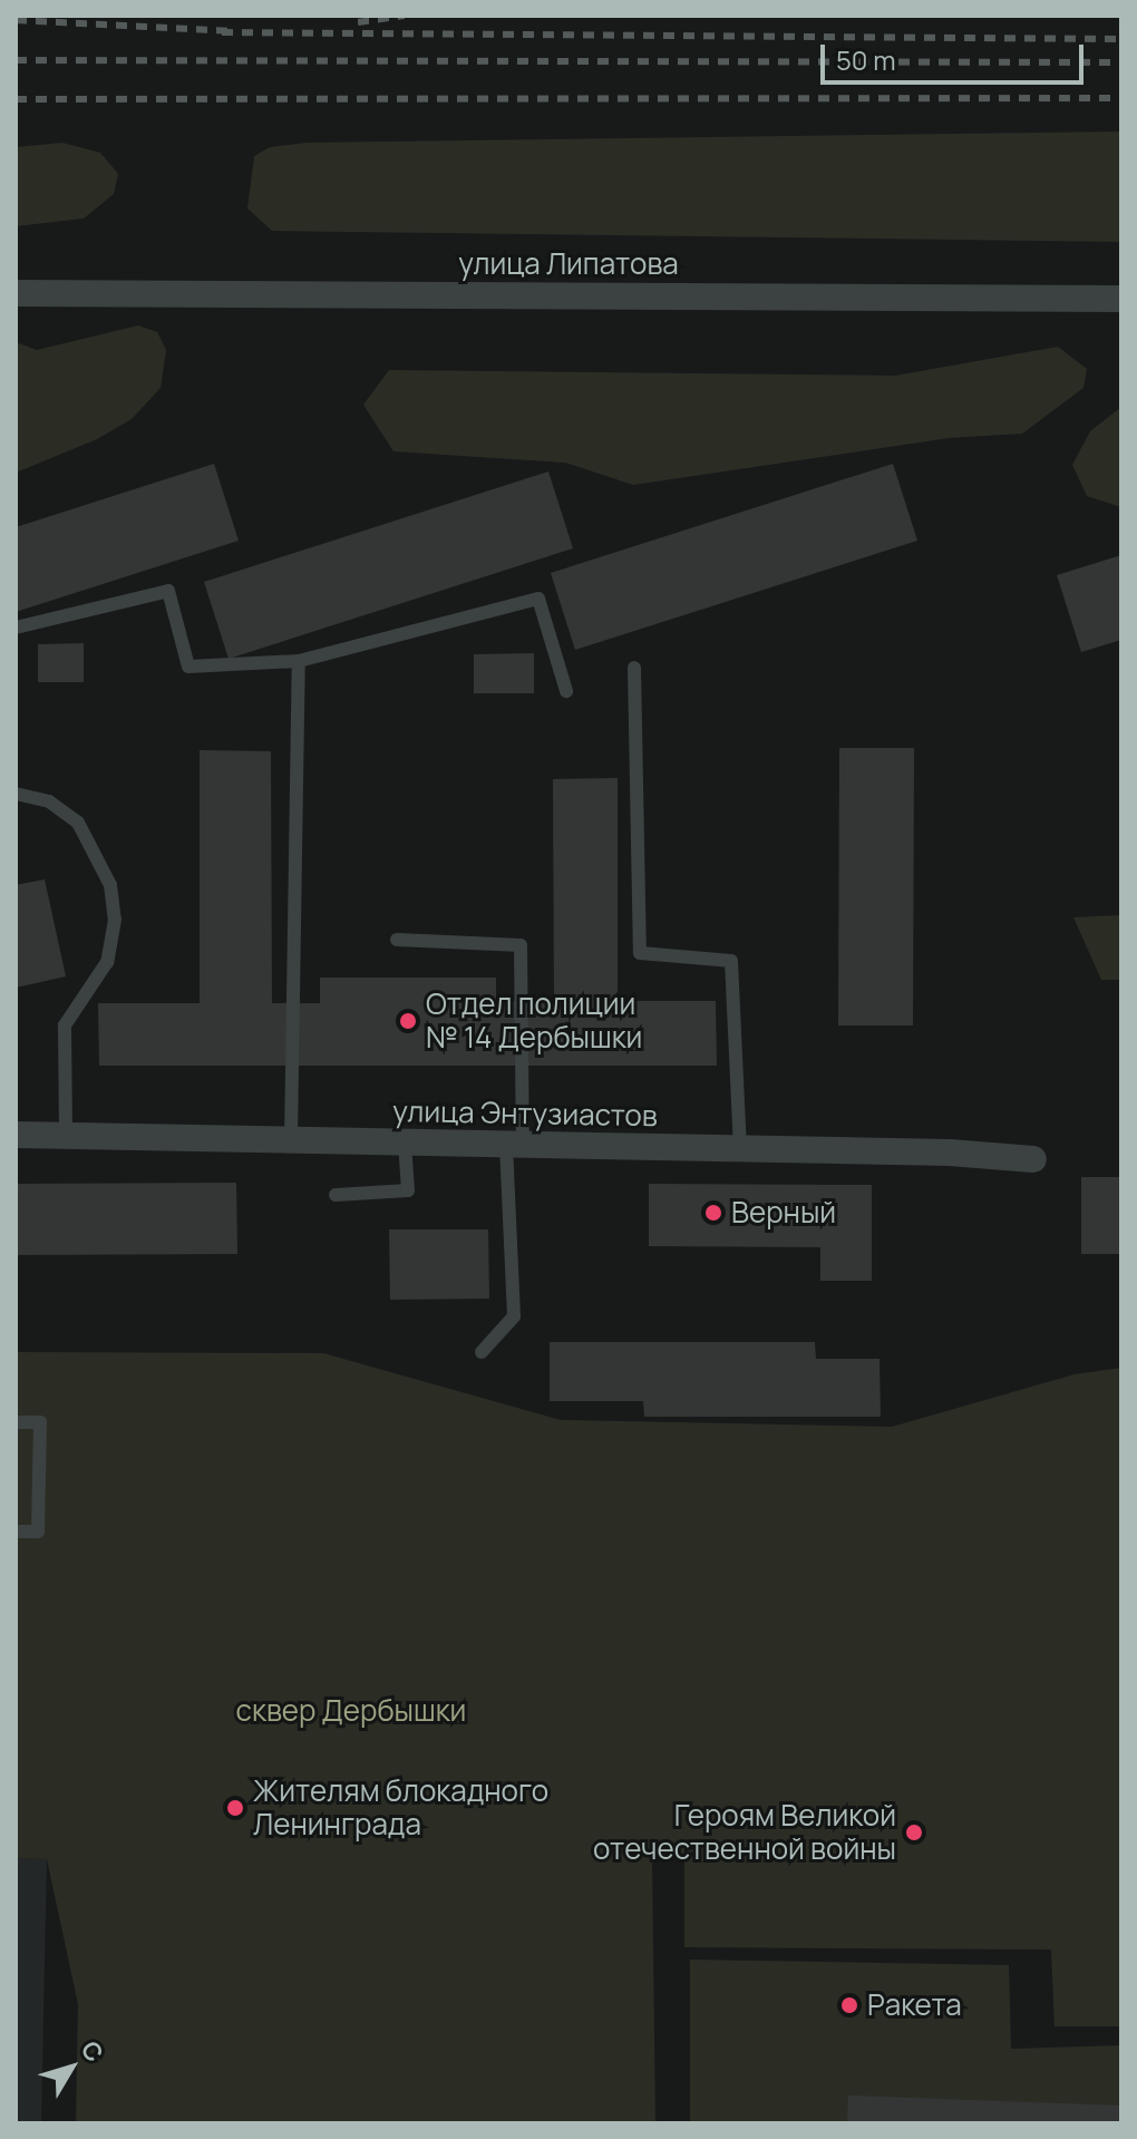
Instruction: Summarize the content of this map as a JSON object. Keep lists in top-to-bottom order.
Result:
{
  "streets": {
    "street": ["улица Липатова", "улица Энтузиастов"]
  },
  "parks": ["сквер Дербышки"],
  "places": [
    "Отдел полиции № 14 Дербышки",
    "Верный",
    "Жителям блокадного Ленинграда",
    "Героям Великой отечественной войны",
    "Ракета"
  ],
  "scale_bar": "50 m",
  "north": "top right"
}
